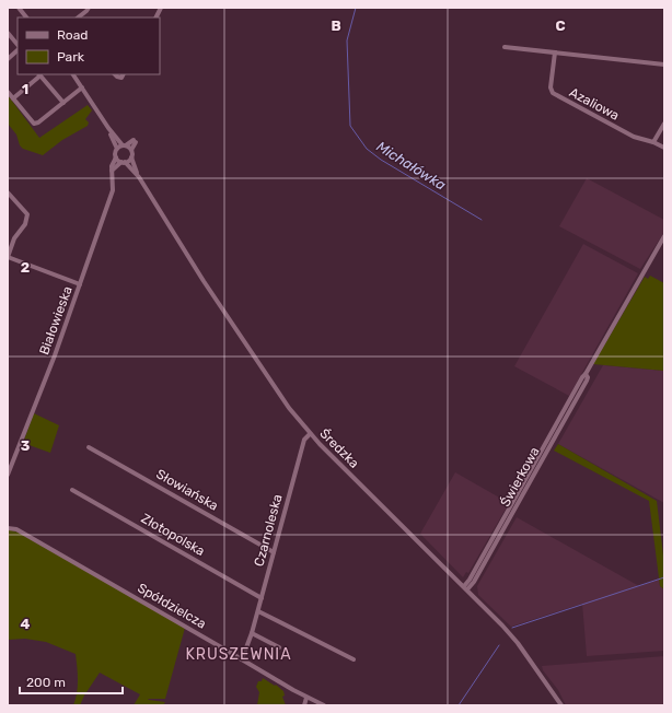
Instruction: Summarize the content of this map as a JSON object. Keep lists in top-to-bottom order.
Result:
{
  "streets": {
    "street": [
      "Azaliowa",
      "Białowieska",
      "Średzka",
      "Świerkowa",
      "Słowiańska",
      "Czarnoleska",
      "Złotopolska",
      "Spółdzielcza"
    ]
  },
  "crossings": [
    ["Białowieska", "Średzka"],
    ["Średzka", "Świerkowa"],
    ["Średzka", "Czarnoleska"],
    ["Słowiańska", "Czarnoleska"],
    ["Czarnoleska", "Złotopolska"],
    ["Czarnoleska", "Spółdzielcza"]
  ],
  "districts": ["KRUSZEWNIA"],
  "water": ["Michałówka"],
  "legend": ["Road", "Park"],
  "scale_bar": "200 m",
  "grid": {
    "columns": ["B", "C"],
    "rows": [
      "1",
      "2",
      "3",
      "4"
    ]
  }
}
